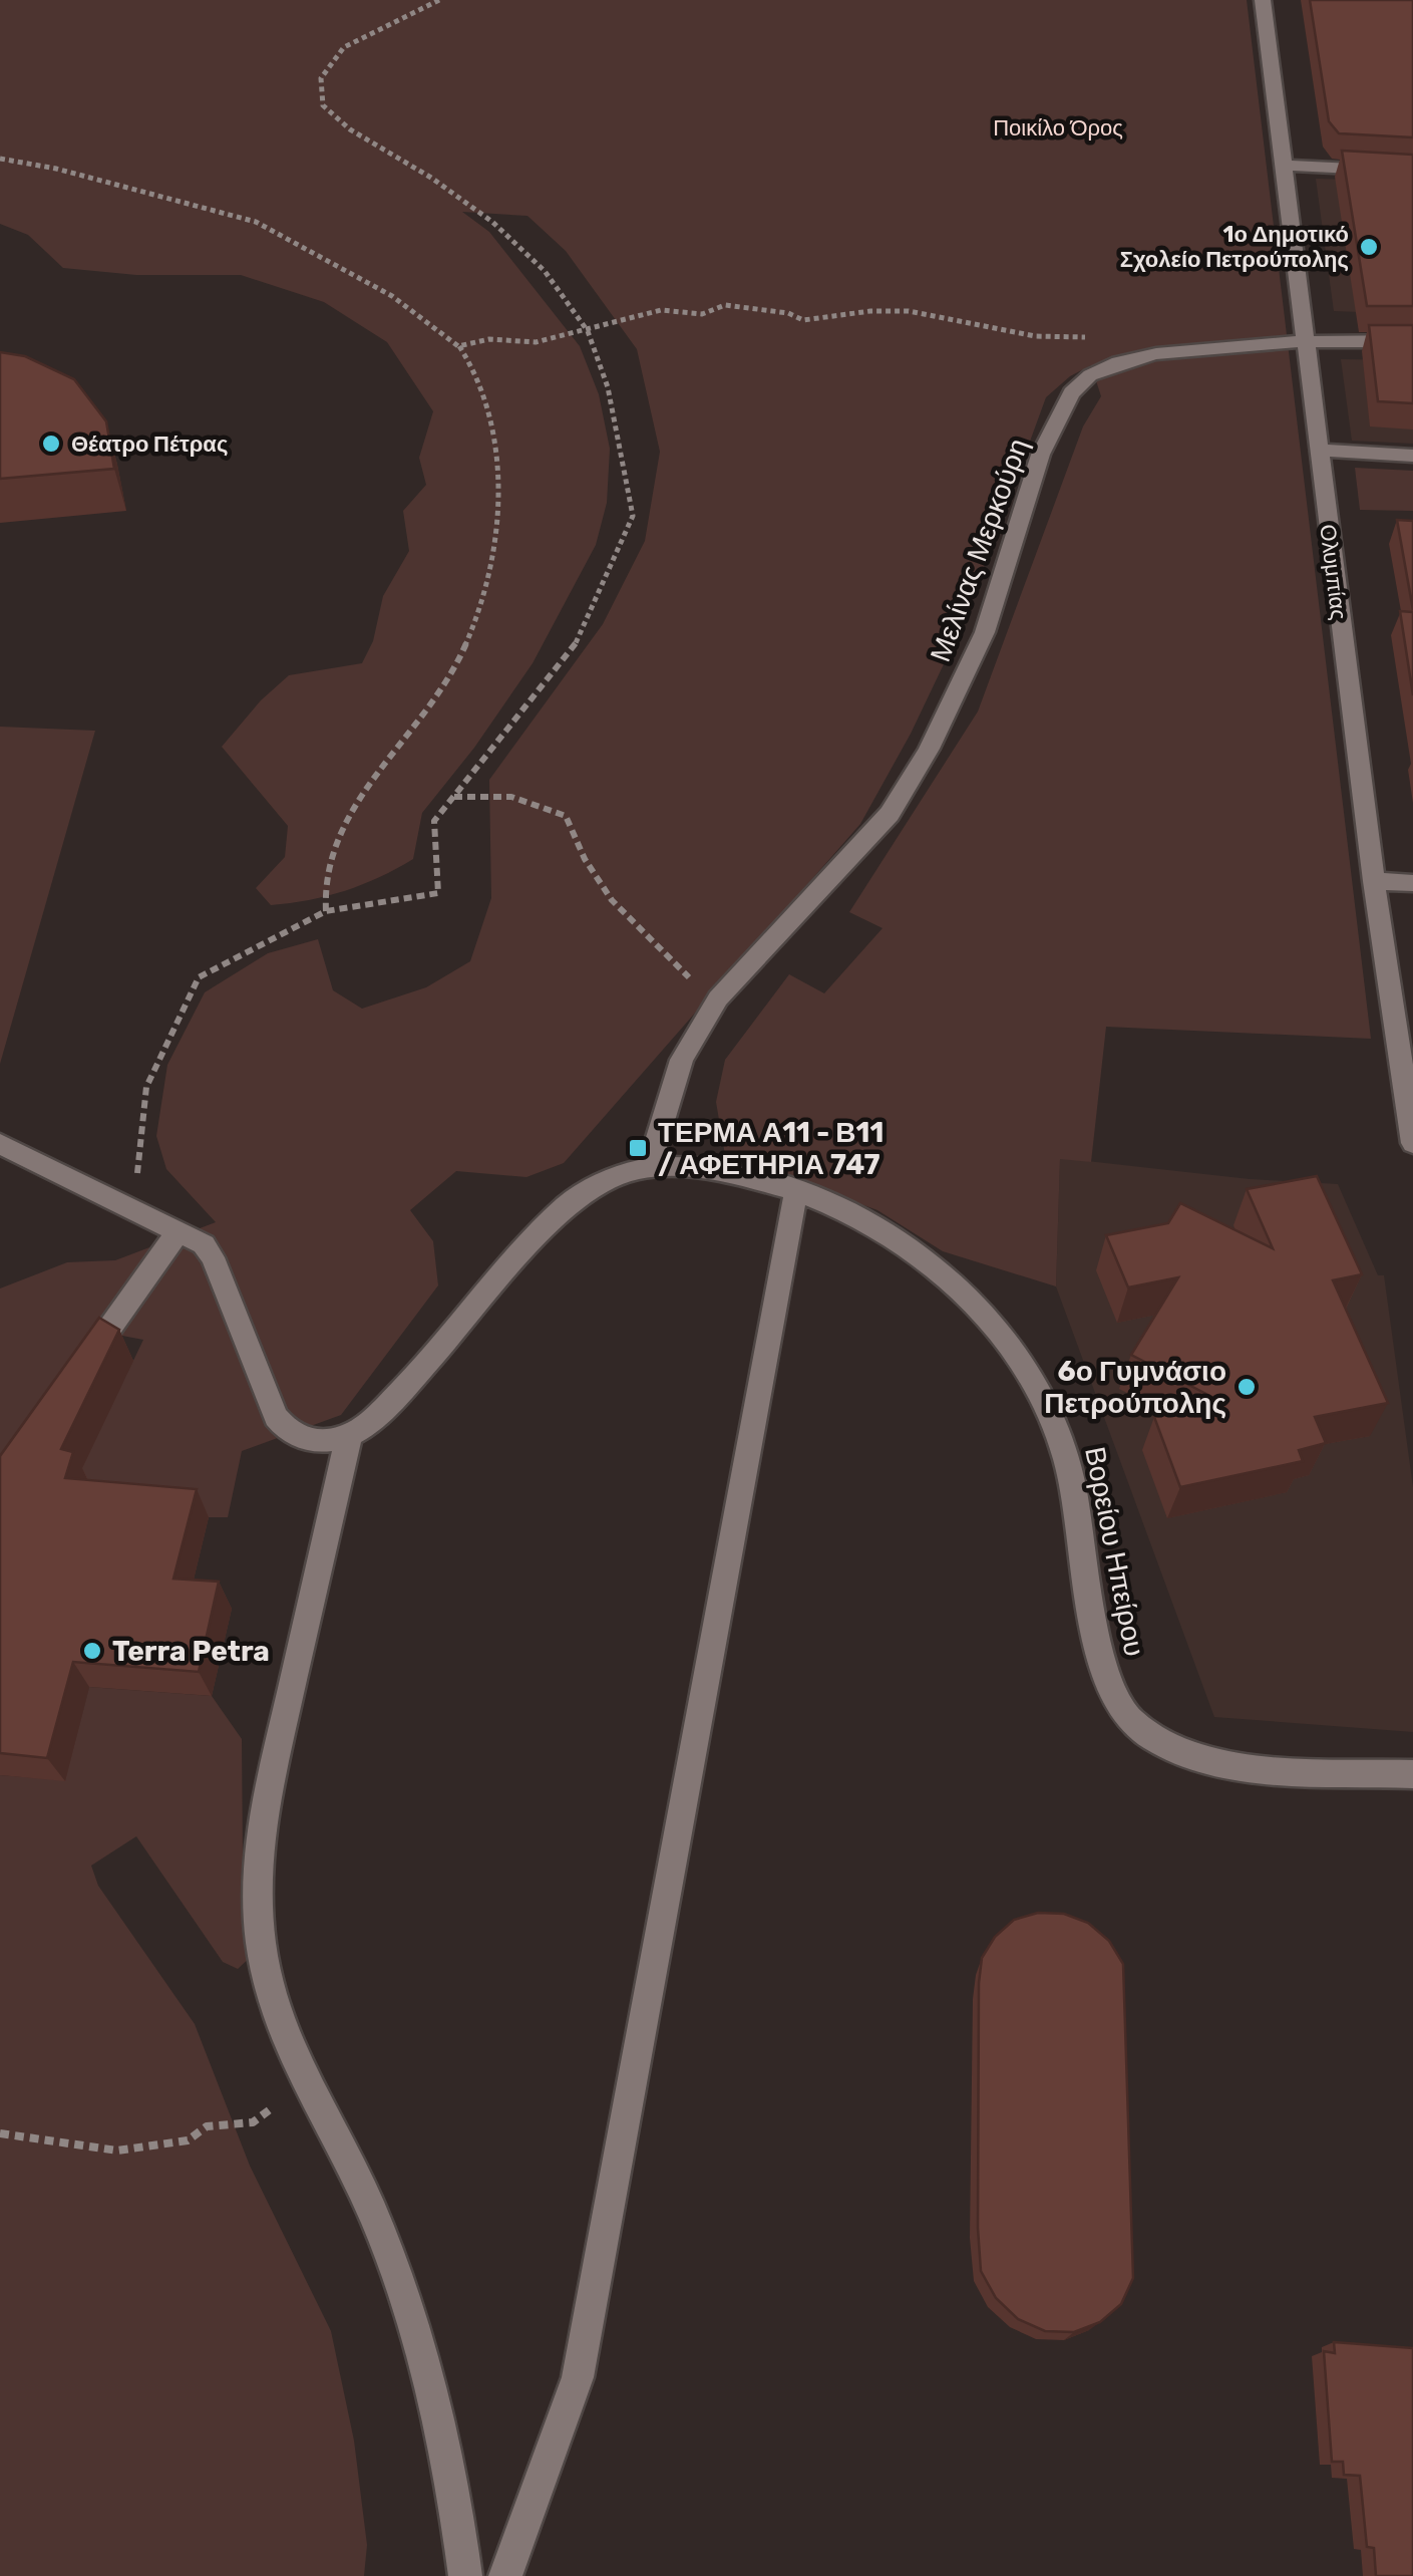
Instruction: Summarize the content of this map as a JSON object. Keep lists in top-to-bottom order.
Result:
{
  "streets": {
    "street": ["Μελίνας Μερκούρη", "Ολυμπίας", "Βορείου Ηπείρου"]
  },
  "crossings": [
    ["Μελίνας Μερκούρη", "Ολυμπίας"],
    ["Μελίνας Μερκούρη", "Βορείου Ηπείρου"]
  ],
  "parks": ["Ποικίλο Όρος"],
  "places": {
    "other": [
      "1ο Δημοτικό Σχολείο Πετρούπολης",
      "Θέατρο Πέτρας",
      "6ο Γυμνάσιο Πετρούπολης",
      "Terra Petra"
    ],
    "transit": ["ΤΕΡΜΑ Α11 - Β11 / ΑΦΕΤΗΡΙΑ 747"]
  }
}
